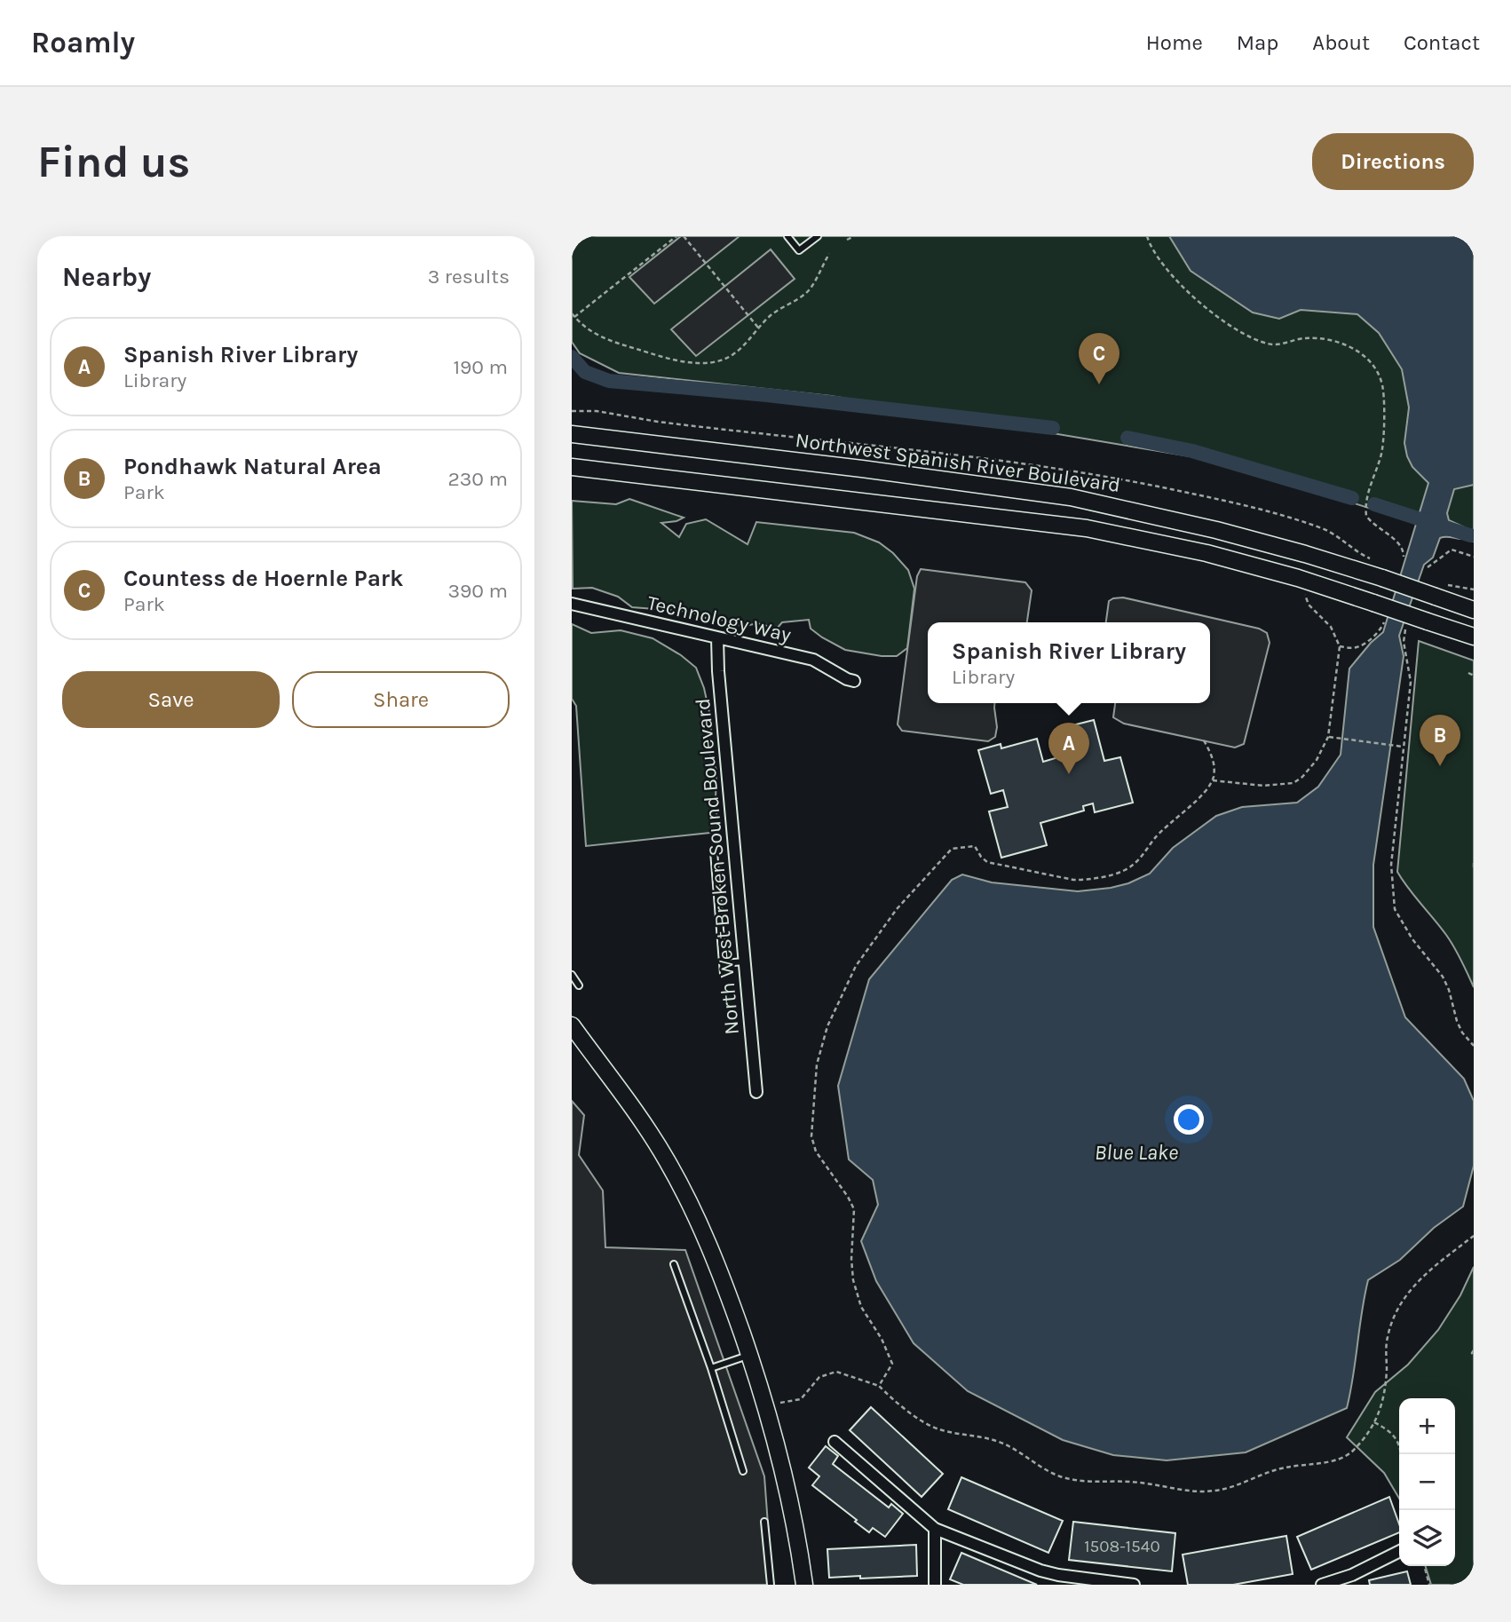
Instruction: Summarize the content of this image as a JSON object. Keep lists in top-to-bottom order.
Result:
{
  "streets": {
    "main road": ["Northwest Spanish River Boulevard"],
    "street": ["Technology Way", "North West Broken Sound Boulevard"]
  },
  "crossings": [
    ["Technology Way", "North West Broken Sound Boulevard"]
  ],
  "water": ["Blue Lake"],
  "house_numbers": ["1508-1540"],
  "page": {
    "header": "Roamly",
    "nav": [
      "Home",
      "Map",
      "About",
      "Contact"
    ],
    "buttons": [
      "Directions",
      ["Save", "Share"]
    ],
    "title": "Find us",
    "heading": ["Nearby", "3 results"],
    "list": [
      {
        "mark": "A",
        "name": "Spanish River Library",
        "note": "Library",
        "value": "190 m"
      },
      {
        "mark": "B",
        "name": "Pondhawk Natural Area",
        "note": "Park",
        "value": "230 m"
      },
      {
        "mark": "C",
        "name": "Countess de Hoernle Park",
        "note": "Park",
        "value": "390 m"
      }
    ],
    "pins": ["C", "B", "A"],
    "popup": ["Spanish River Library", "Library"],
    "map_buttons": ["+", "−"]
  }
}
